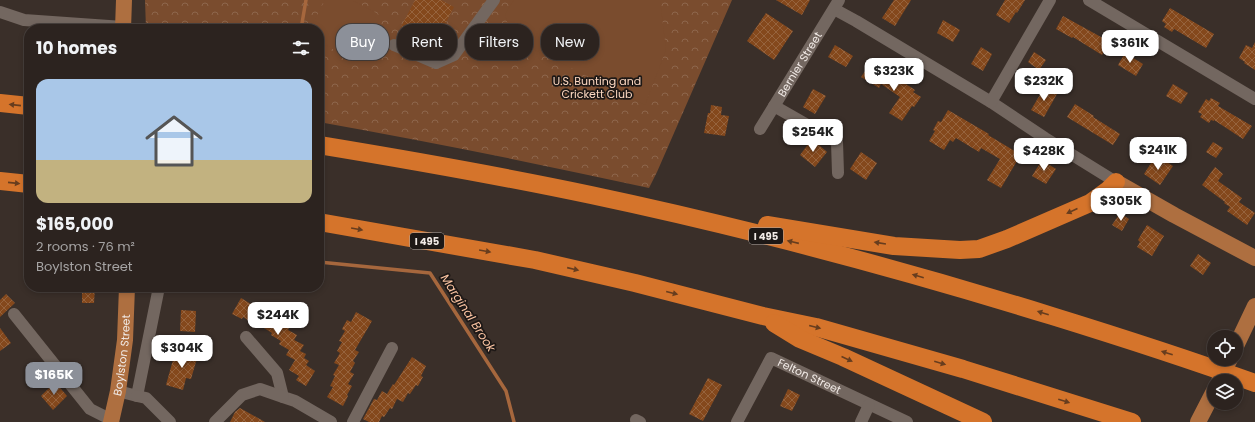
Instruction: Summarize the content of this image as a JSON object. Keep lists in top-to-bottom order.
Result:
{
  "streets": {
    "highway": ["I 495"],
    "main road": ["Boylston Street"],
    "street": ["Bernier Street", "Felton Street"]
  },
  "water": ["Marginal Brook"],
  "parks": ["U.S. Bunting and Crickett Club"],
  "page": {
    "chip": [
      "Buy",
      "Rent",
      "Filters",
      "New"
    ],
    "heading": "10 homes",
    "price": [
      "$361K",
      "$323K",
      "$232K",
      "$254K",
      "$241K",
      "$428K",
      "$305K",
      "$244K",
      "$304K",
      "$165K"
    ],
    "list": [
      {
        "name": "$165,000",
        "note": "2 rooms · 76 m² · Boylston Street"
      }
    ]
  }
}
